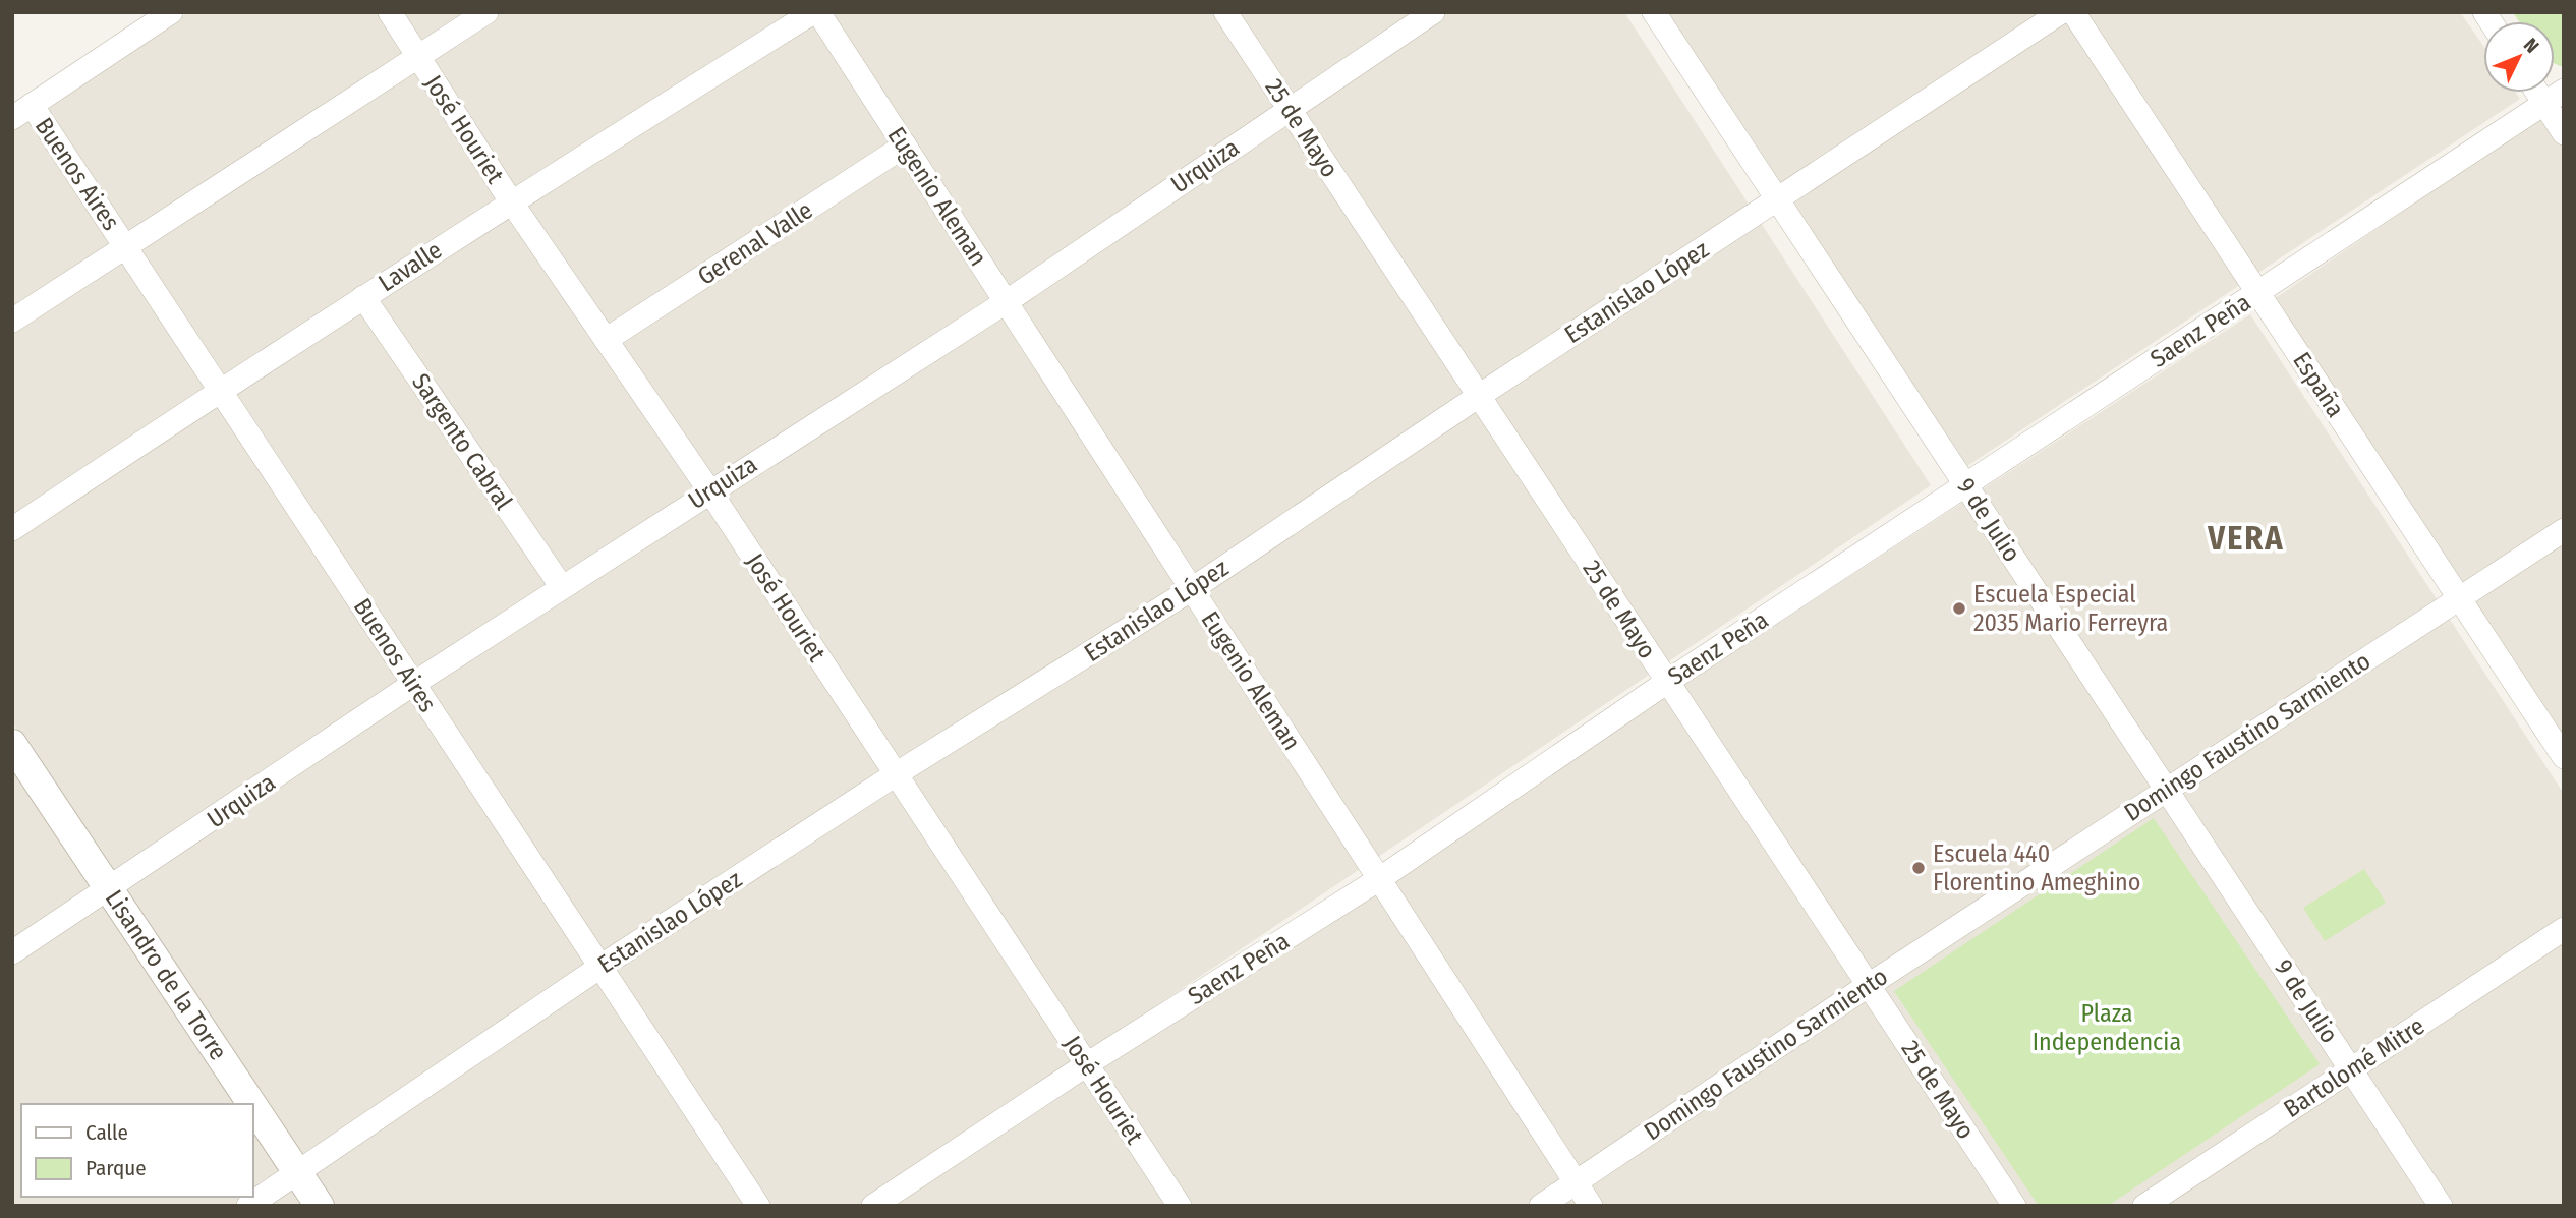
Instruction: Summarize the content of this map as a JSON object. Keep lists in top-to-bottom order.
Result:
{
  "streets": {
    "street": [
      "25 de Mayo",
      "José Houriet",
      "Urquiza",
      "Buenos Aires",
      "Eugenio Aleman",
      "Gerenal Valle",
      "Lavalle",
      "Estanislao López",
      "Saenz Peña",
      "España",
      "Sargento Cabral",
      "9 de Julio",
      "Domingo Faustino Sarmiento",
      "Lisandro de la Torre",
      "Bartolomé Mitre"
    ]
  },
  "crossings": [
    ["25 de Mayo", "Urquiza"],
    ["25 de Mayo", "Estanislao López"],
    ["25 de Mayo", "Saenz Peña"],
    ["25 de Mayo", "Domingo Faustino Sarmiento"],
    ["José Houriet", "Urquiza"],
    ["José Houriet", "Gerenal Valle"],
    ["José Houriet", "Lavalle"],
    ["José Houriet", "Estanislao López"],
    ["José Houriet", "Saenz Peña"],
    ["Urquiza", "Buenos Aires"],
    ["Urquiza", "Eugenio Aleman"],
    ["Urquiza", "Sargento Cabral"],
    ["Urquiza", "Lisandro de la Torre"],
    ["Buenos Aires", "Lavalle"],
    ["Buenos Aires", "Estanislao López"],
    ["Eugenio Aleman", "Gerenal Valle"],
    ["Eugenio Aleman", "Estanislao López"],
    ["Eugenio Aleman", "Saenz Peña"],
    ["Eugenio Aleman", "Domingo Faustino Sarmiento"],
    ["Lavalle", "Sargento Cabral"],
    ["Estanislao López", "9 de Julio"],
    ["Estanislao López", "Lisandro de la Torre"],
    ["Saenz Peña", "España"],
    ["Saenz Peña", "9 de Julio"],
    ["España", "Domingo Faustino Sarmiento"],
    ["9 de Julio", "Domingo Faustino Sarmiento"],
    ["9 de Julio", "Bartolomé Mitre"]
  ],
  "districts": ["VERA"],
  "parks": ["Plaza Independencia"],
  "places": ["Escuela Especial 2035 Mario Ferreyra", "Escuela 440 Florentino Ameghino"],
  "legend": ["Calle", "Parque"],
  "north": "top right"
}
